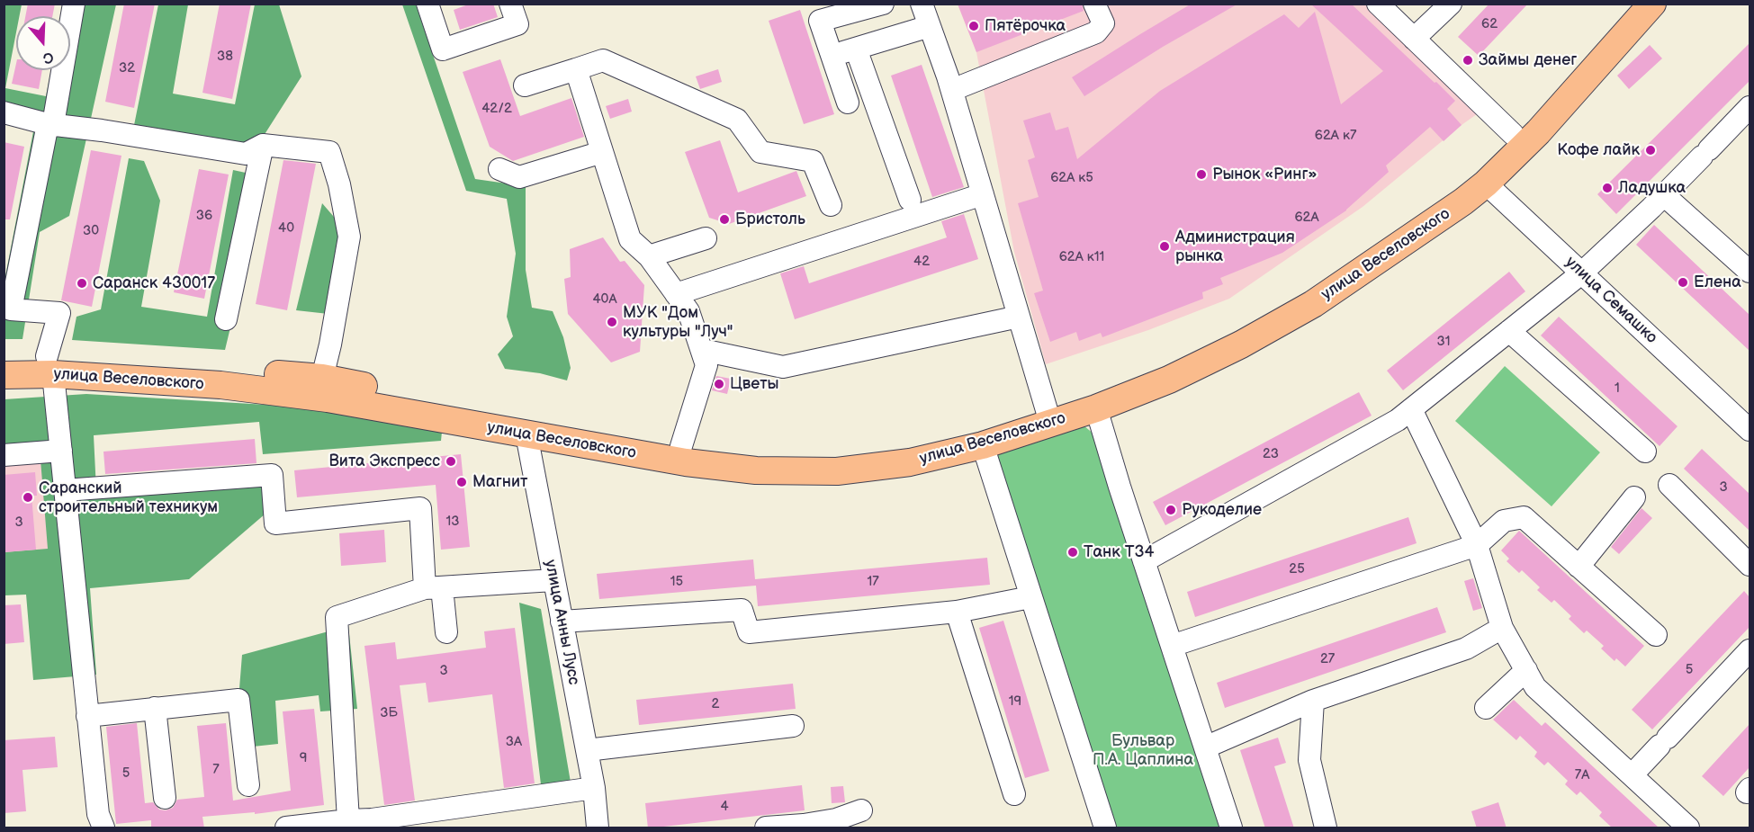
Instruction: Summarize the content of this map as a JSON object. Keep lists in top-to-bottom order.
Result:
{
  "streets": {
    "main road": ["улица Веселовского"],
    "street": ["улица Семашко", "улица Анны Лусс"]
  },
  "crossings": [
    ["улица Веселовского", "улица Семашко"],
    ["улица Веселовского", "улица Анны Лусс"]
  ],
  "parks": ["Бульвар П.А. Цаплина"],
  "places": [
    "Пятёрочка",
    "Займы денег",
    "Кофе лайк",
    "Рынок «Ринг»",
    "Ладушка",
    "Бристоль",
    "Администрация рынка",
    "Елена",
    "Саранск 430017",
    "МУК \"Дом культуры \"Луч\"",
    "Цветы",
    "Вита Экспресс",
    "Магнит",
    "Саранский строительный техникум",
    "Рукоделие",
    "Танк T34"
  ],
  "house_numbers": [
    "62",
    "38",
    "32",
    "42/2",
    "62А к7",
    "62А к5",
    "36",
    "62А",
    "40",
    "30",
    "62А к11",
    "42",
    "40А",
    "31",
    "1",
    "23",
    "3",
    "13",
    "3",
    "25",
    "15",
    "17",
    "27",
    "5",
    "3",
    "19",
    "2",
    "3Б",
    "3А",
    "9",
    "7",
    "5",
    "7А",
    "4"
  ],
  "north": "bottom"
}
